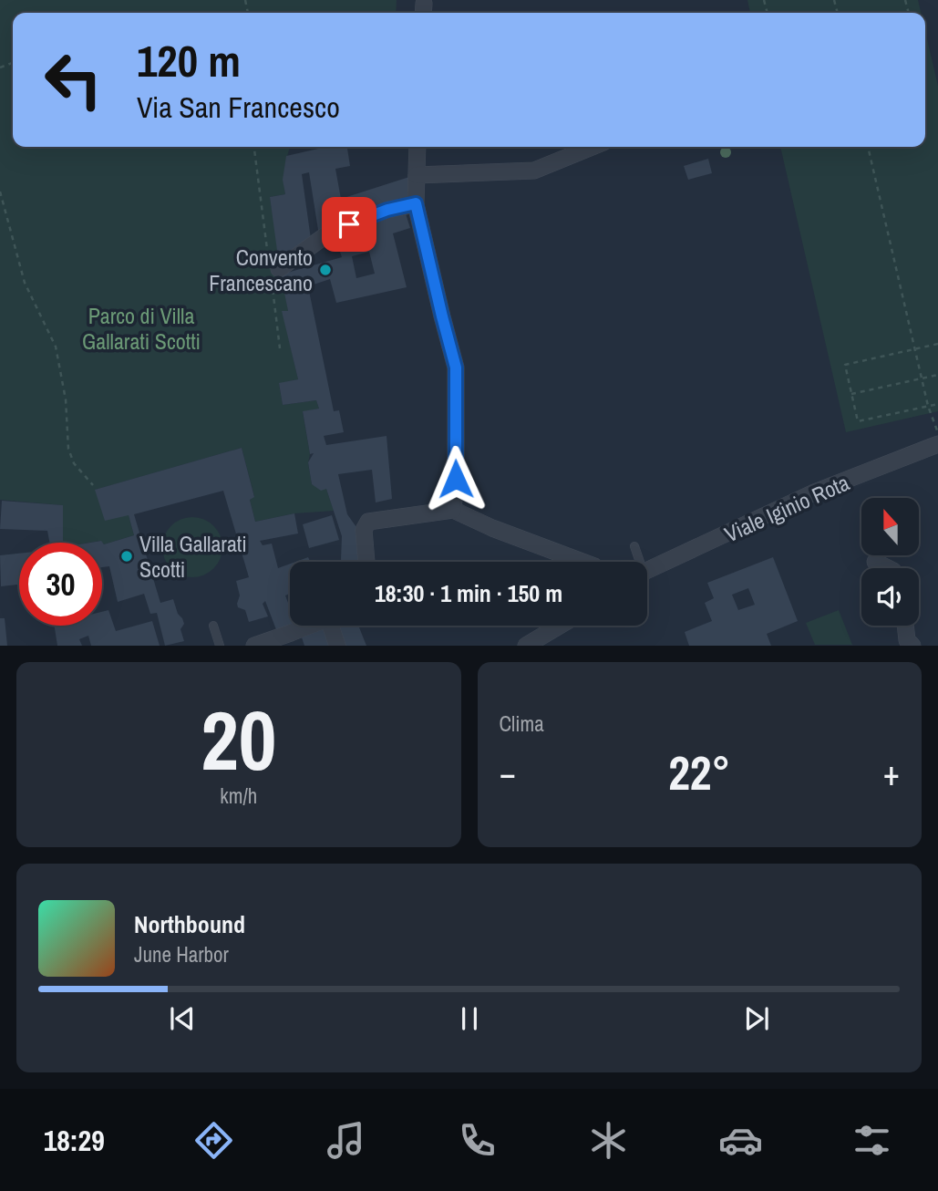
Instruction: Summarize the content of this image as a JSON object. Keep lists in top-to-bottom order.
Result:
{
  "streets": {
    "street": ["Viale Iginio Rota"]
  },
  "parks": ["Parco di Villa Gallarati Scotti"],
  "places": ["Convento Francescano", "Villa Gallarati Scotti"],
  "north": "top",
  "page": {
    "turn": ["120 m", "Via San Francesco"],
    "limit": "30",
    "trip": "18:30 · 1 min · 150 m",
    "tile": [
      ["20", "km/h"],
      "Clima"
    ],
    "heat": ["−", "22°", "+"],
    "song": ["Northbound", "June Harbor"],
    "tabs": "18:29"
  }
}
